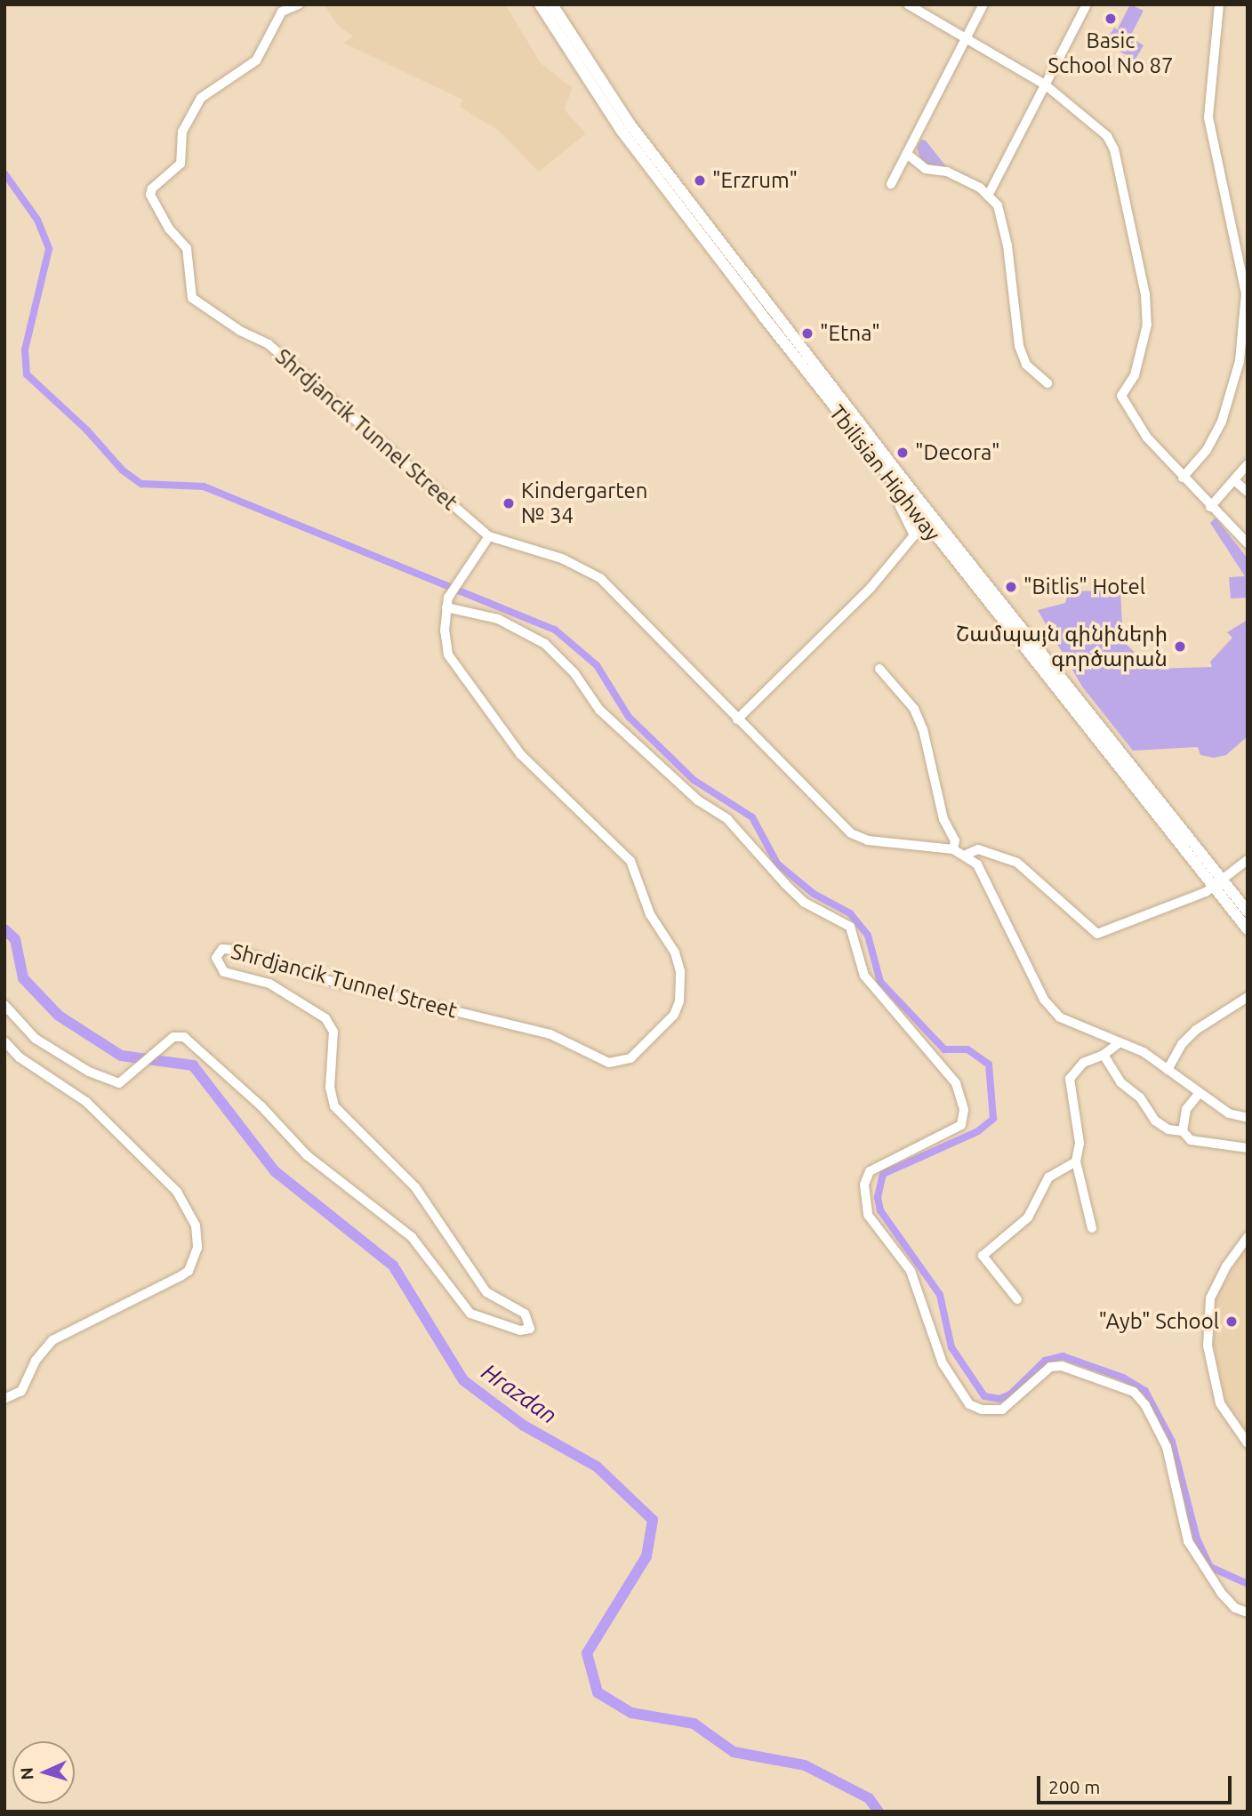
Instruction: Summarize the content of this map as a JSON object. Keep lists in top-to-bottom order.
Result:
{
  "streets": {
    "main road": ["Tbilisian Highway"],
    "street": ["Shrdjancik Tunnel Street"]
  },
  "water": ["Hrazdan"],
  "places": [
    "Basic School No 87",
    "\"Erzrum\"",
    "\"Etna\"",
    "\"Decora\"",
    "Kindergarten № 34",
    "\"Bitlis\" Hotel",
    "Շամպայն գինիների գործարան",
    "\"Ayb\" School"
  ],
  "scale_bar": "200 m",
  "north": "left"
}
